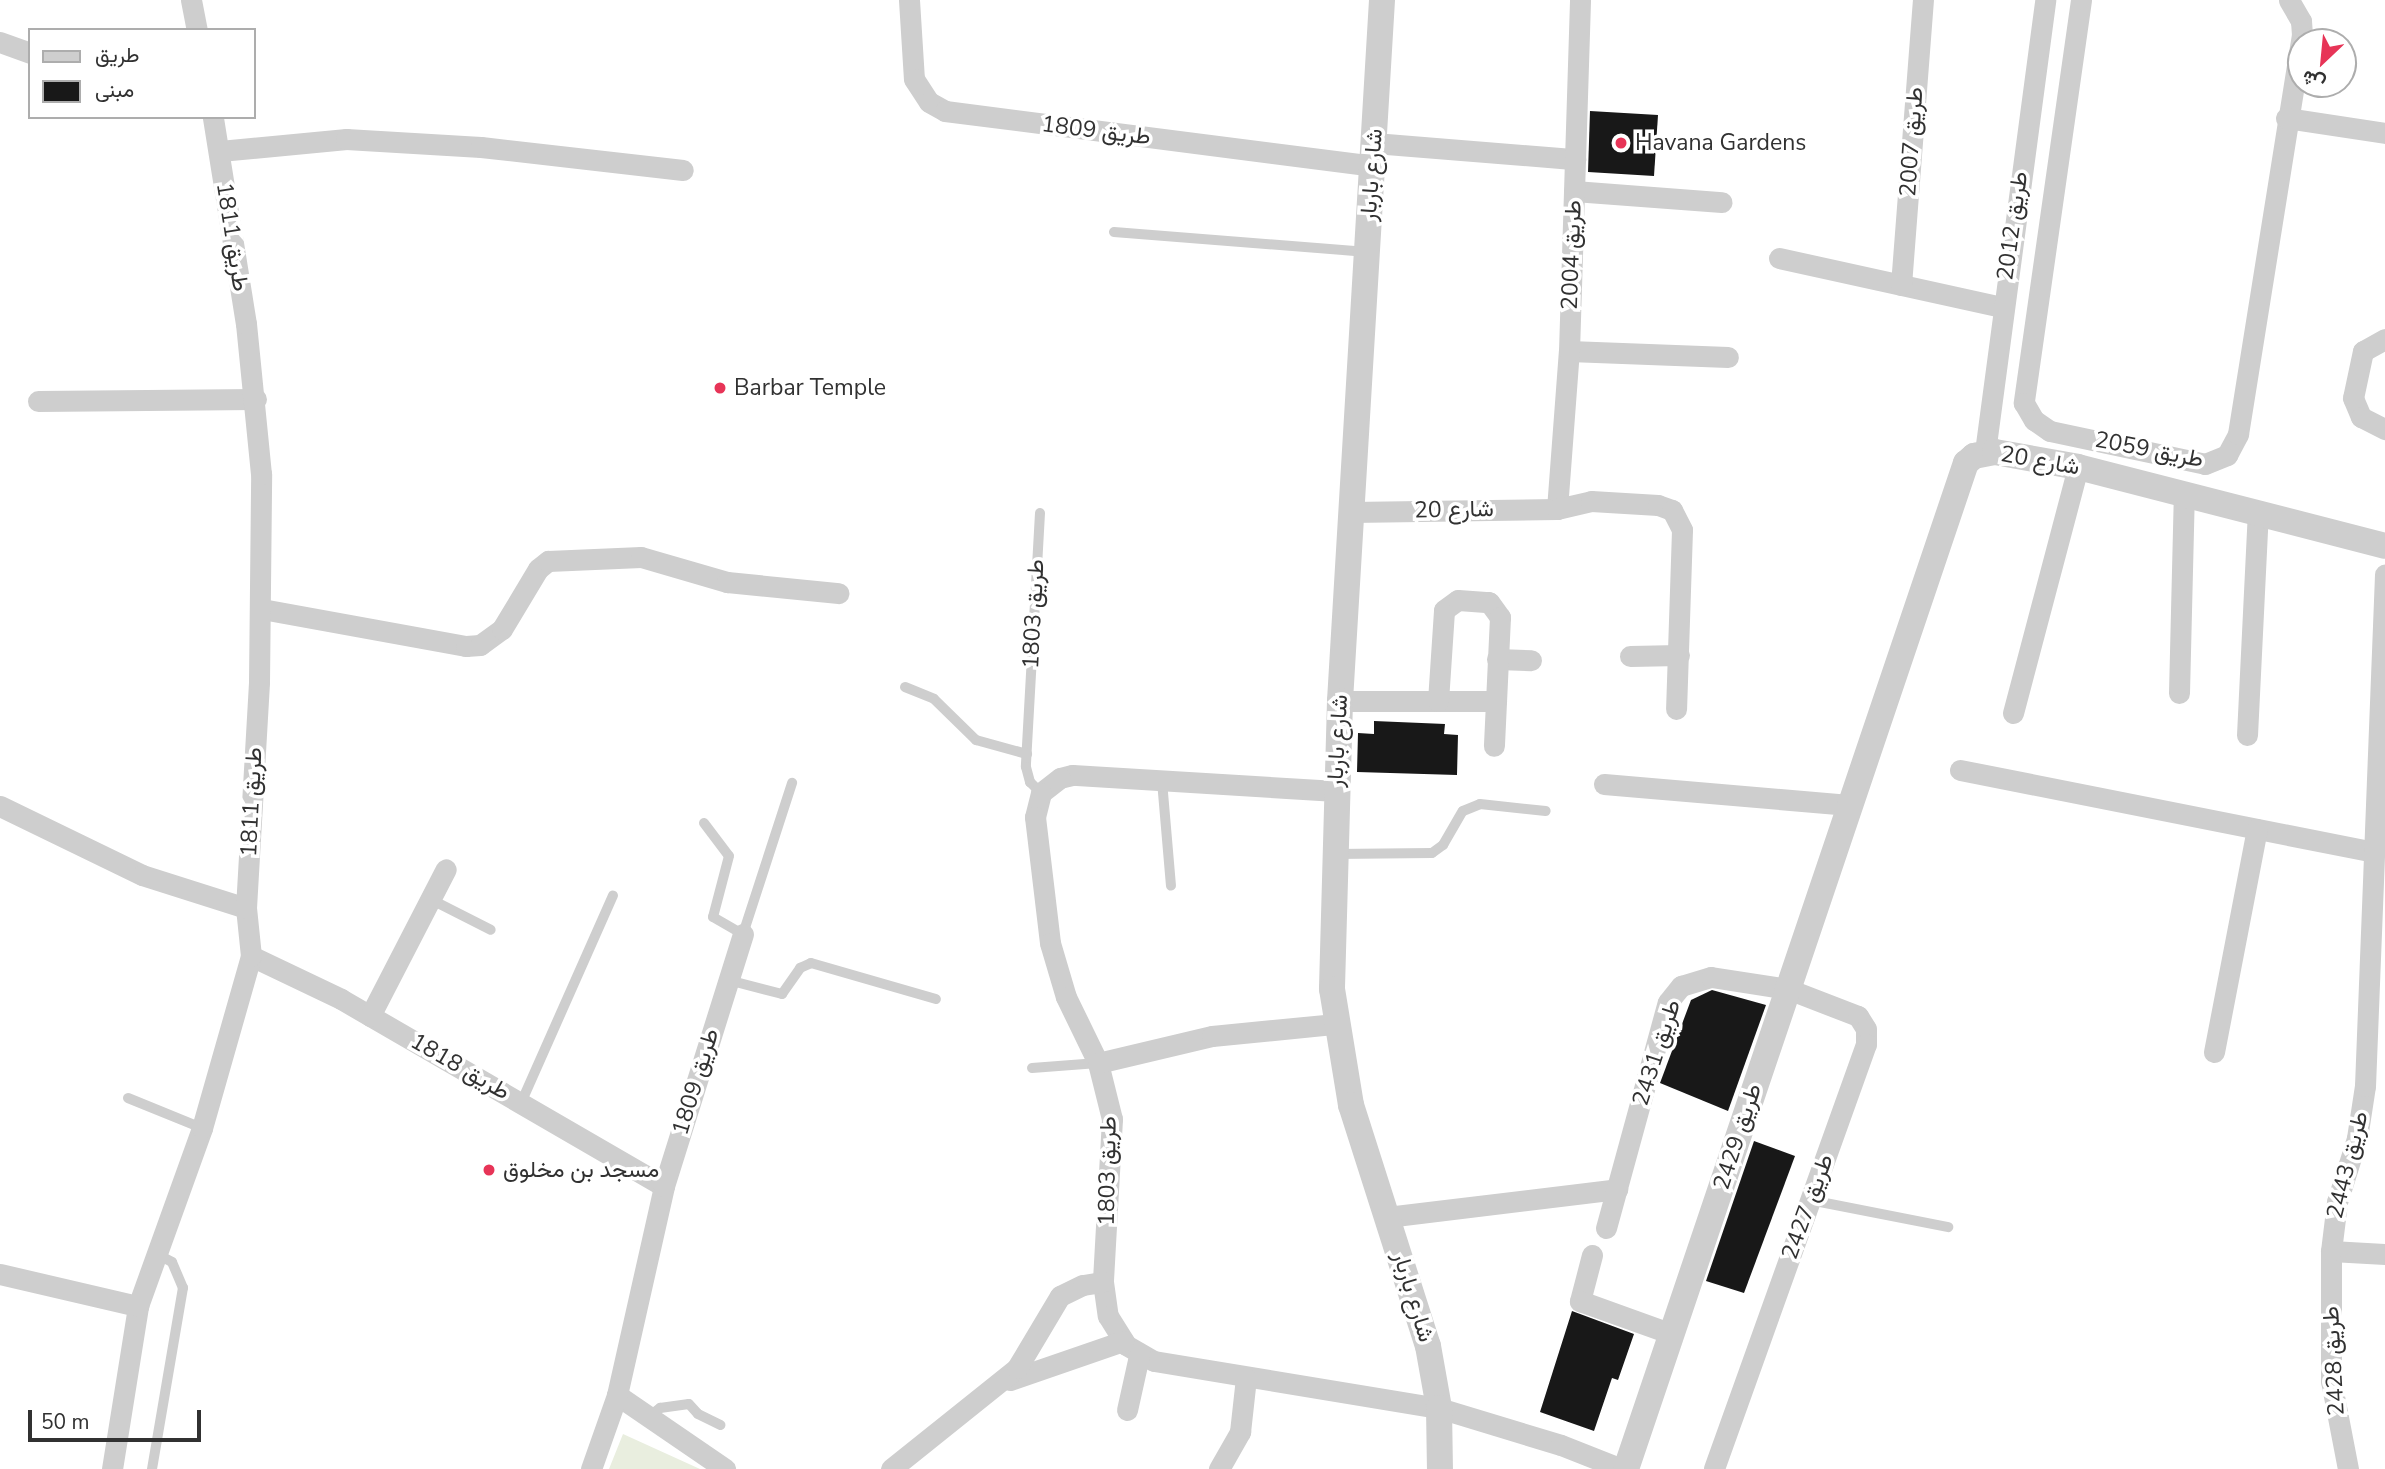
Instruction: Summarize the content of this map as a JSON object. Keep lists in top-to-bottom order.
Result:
{
  "streets": {
    "street": [
      "طريق 1809",
      "طريق 2007",
      "شارع باربار",
      "طريق 2012",
      "طريق 1811",
      "طريق 2004",
      "طريق 2059",
      "شارع 20",
      "طريق 1803",
      "طريق 2431",
      "طريق 1818",
      "طريق 2429",
      "طريق 2443",
      "طريق 2427",
      "طريق 2428"
    ]
  },
  "crossings": [
    ["طريق 1809", "شارع باربار"],
    ["طريق 1809", "طريق 2004"],
    ["طريق 1809", "طريق 1818"],
    ["شارع باربار", "شارع 20"],
    ["شارع باربار", "طريق 2429"],
    ["طريق 2012", "شارع 20"],
    ["طريق 1811", "طريق 1818"],
    ["طريق 2004", "شارع 20"],
    ["شارع 20", "طريق 2429"],
    ["طريق 2431", "طريق 2429"],
    ["طريق 2431", "طريق 2427"],
    ["طريق 2429", "طريق 2427"],
    ["طريق 2443", "طريق 2428"]
  ],
  "places": ["Havana Gardens", "Barbar Temple", "مسجد بن مخلوق"],
  "legend": ["طريق", "مبنى"],
  "scale_bar": "50 m",
  "north": "bottom left"
}
